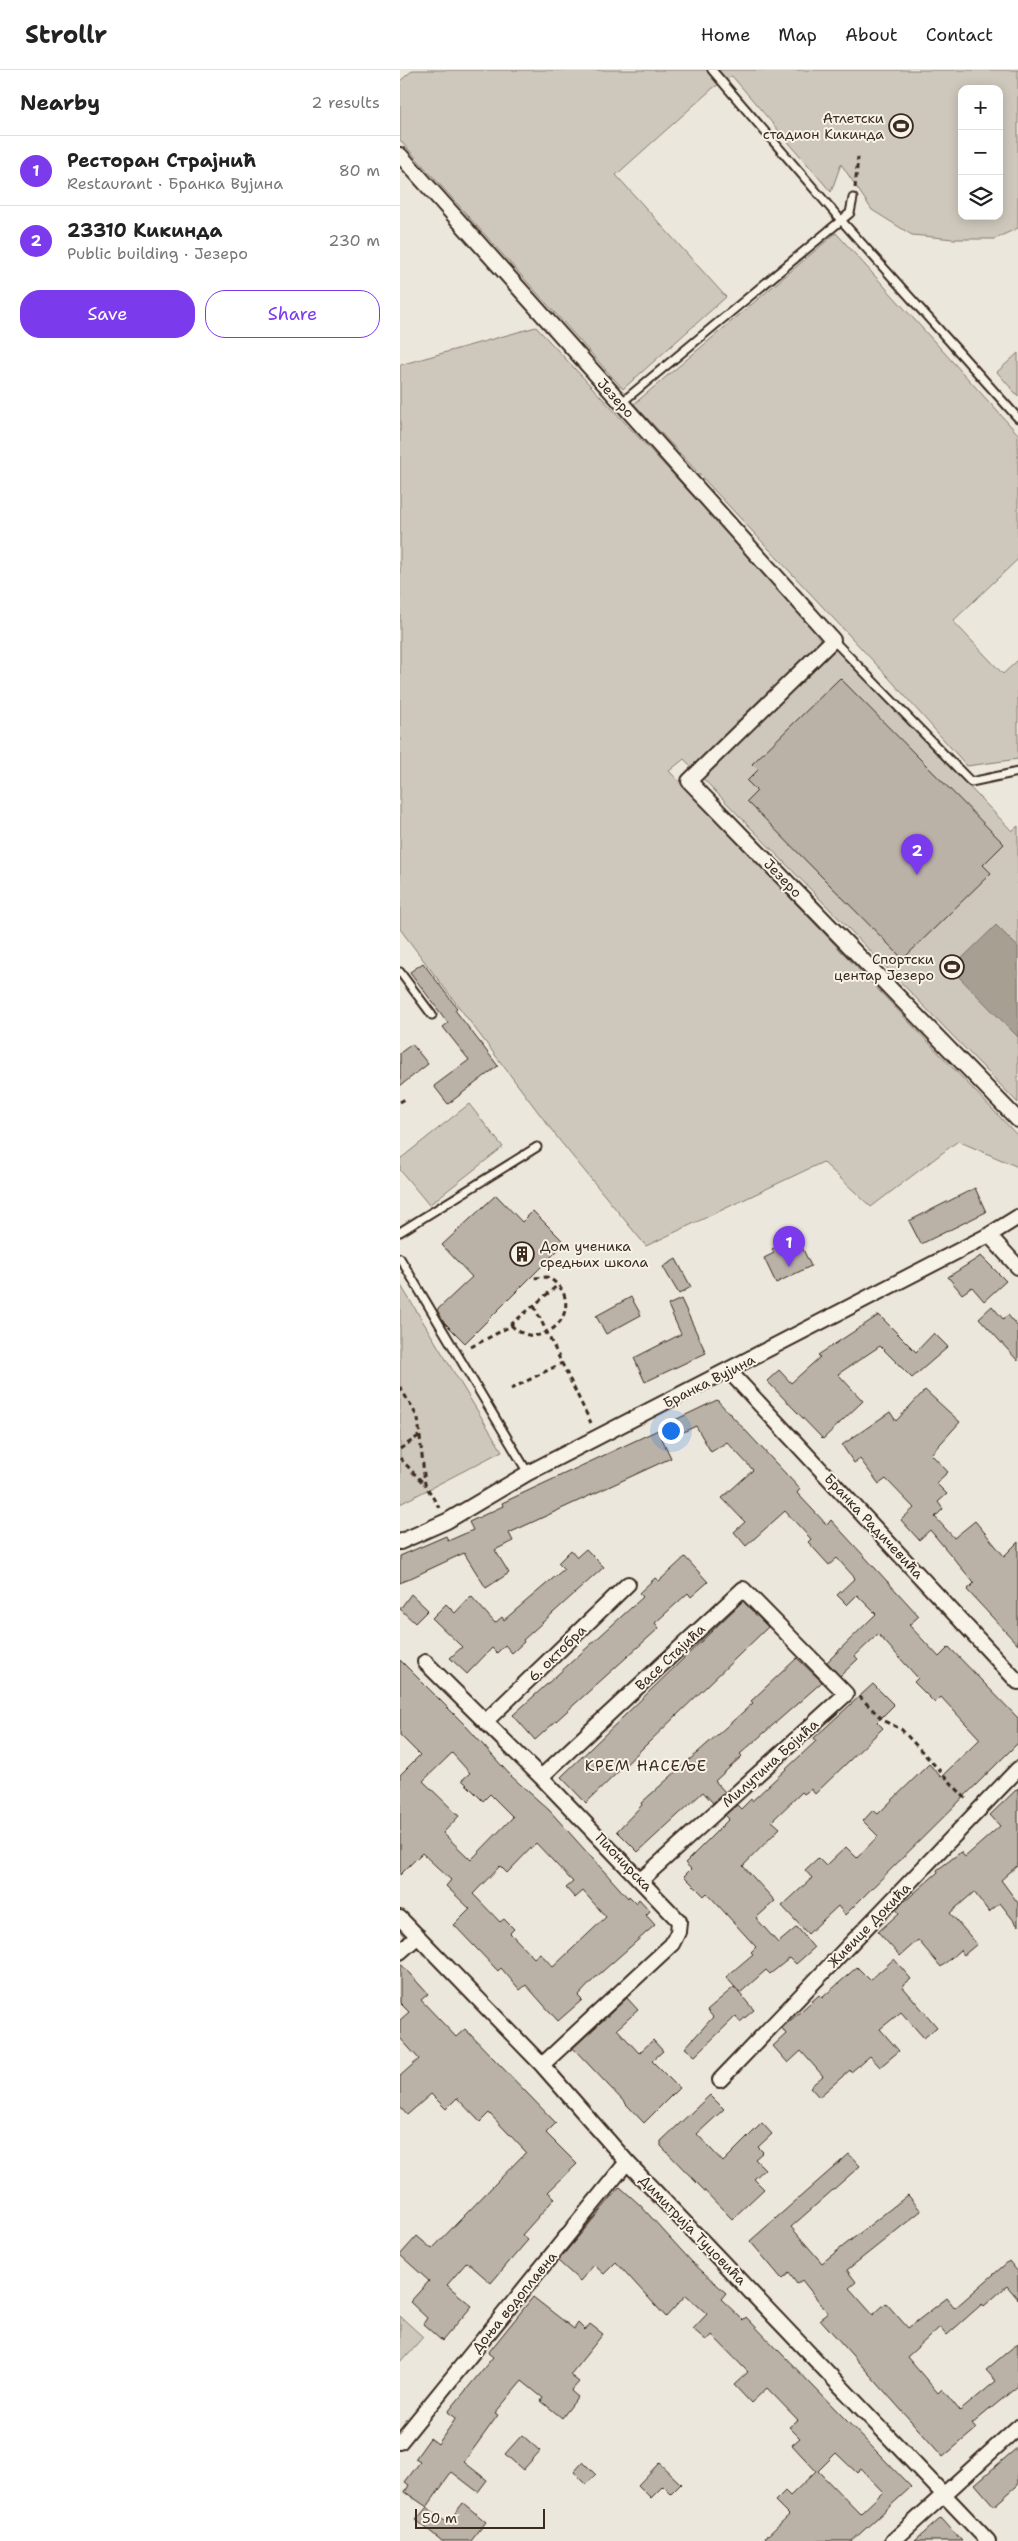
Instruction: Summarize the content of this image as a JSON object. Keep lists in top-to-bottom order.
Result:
{
  "streets": {
    "street": [
      "Језеро",
      "Бранка Вујина",
      "Бранка Радичевића",
      "6. октобра",
      "Васе Стајића",
      "Милутина Бојића",
      "Пионирска",
      "Живице Докића",
      "Димитрија Туцовића",
      "Доња водоплавна"
    ]
  },
  "crossings": [
    ["Бранка Вујина", "Бранка Радичевића"],
    ["6. октобра", "Пионирска"],
    ["Васе Стајића", "Милутина Бојића"],
    ["Васе Стајића", "Пионирска"],
    ["Милутина Бојића", "Пионирска"],
    ["Пионирска", "Димитрија Туцовића"],
    ["Димитрија Туцовића", "Доња водоплавна"]
  ],
  "districts": ["КРЕМ НАСЕЉЕ"],
  "places": {
    "sports": ["Атлетски стадион Кикинда", "Спортски центар Језеро"],
    "building": ["Дом ученика средњих школа"]
  },
  "scale_bar": "50 m",
  "page": {
    "header": "Strollr",
    "nav": [
      "Home",
      "Map",
      "About",
      "Contact"
    ],
    "heading": ["Nearby", "2 results"],
    "map_buttons": ["+", "−"],
    "list": [
      {
        "mark": "1",
        "name": "Ресторан Страјнић",
        "note": "Restaurant · Бранка Вујина",
        "value": "80 m"
      },
      {
        "mark": "2",
        "name": "23310 Кикинда",
        "note": "Public building · Језеро",
        "value": "230 m"
      }
    ],
    "buttons": ["Save", "Share"],
    "pins": ["2", "1"],
    "scale": "50 m"
  }
}
